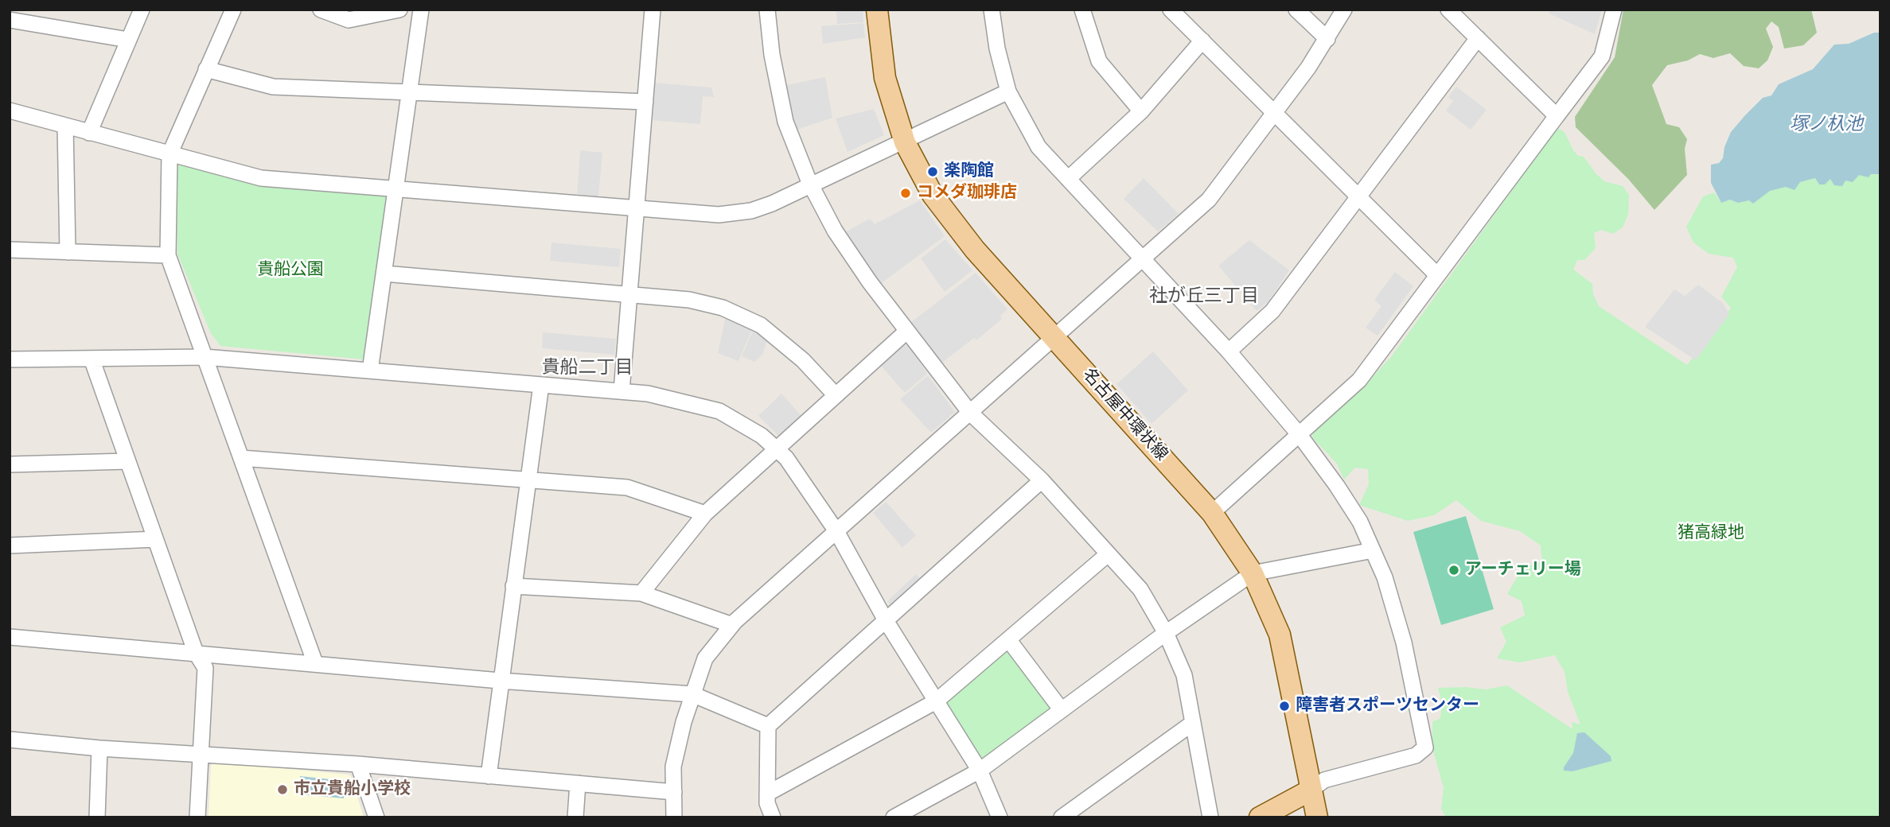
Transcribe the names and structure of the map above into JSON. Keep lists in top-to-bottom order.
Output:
{
  "streets": {
    "main road": ["名古屋中環状線"]
  },
  "districts": ["社が丘三丁目", "貴船二丁目"],
  "water": ["塚ノ杁池"],
  "parks": ["貴船公園", "猪高緑地"],
  "places": [
    "楽陶館",
    "コメダ珈琲店",
    "アーチェリー場",
    "障害者スポーツセンター",
    "市立貴船小学校"
  ]
}
